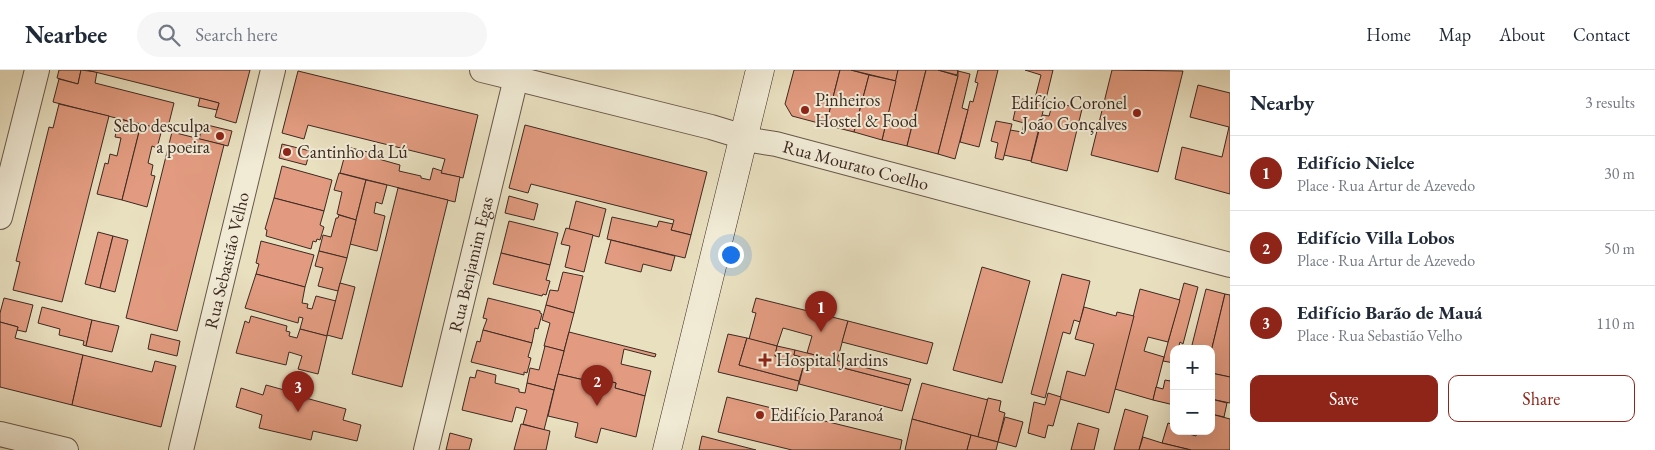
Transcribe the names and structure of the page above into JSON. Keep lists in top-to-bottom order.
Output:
{
  "streets": {
    "street": ["Rua Mourato Coelho", "Rua Sebastião Velho", "Rua Benjamim Egas"]
  },
  "crossings": [
    ["Rua Mourato Coelho", "Rua Benjamim Egas"]
  ],
  "places": {
    "other": [
      "Pinheiros Hostel & Food",
      "Edifício Coronel João Gonçalves",
      "Sebo desculpa a poeira",
      "Cantinho da Lú",
      "Edifício Paranoá"
    ],
    "health": ["Hospital Jardins"]
  },
  "page": {
    "header": "Nearbee",
    "search": "Search here",
    "nav": [
      "Home",
      "Map",
      "About",
      "Contact"
    ],
    "heading": ["Nearby", "3 results"],
    "list": [
      {
        "mark": "1",
        "name": "Edifício Nielce",
        "note": "Place · Rua Artur de Azevedo",
        "value": "30 m"
      },
      {
        "mark": "2",
        "name": "Edifício Villa Lobos",
        "note": "Place · Rua Artur de Azevedo",
        "value": "50 m"
      },
      {
        "mark": "3",
        "name": "Edifício Barão de Mauá",
        "note": "Place · Rua Sebastião Velho",
        "value": "110 m"
      }
    ],
    "pins": ["1", "2", "3"],
    "map_buttons": ["+", "−"],
    "buttons": ["Save", "Share"]
  }
}
